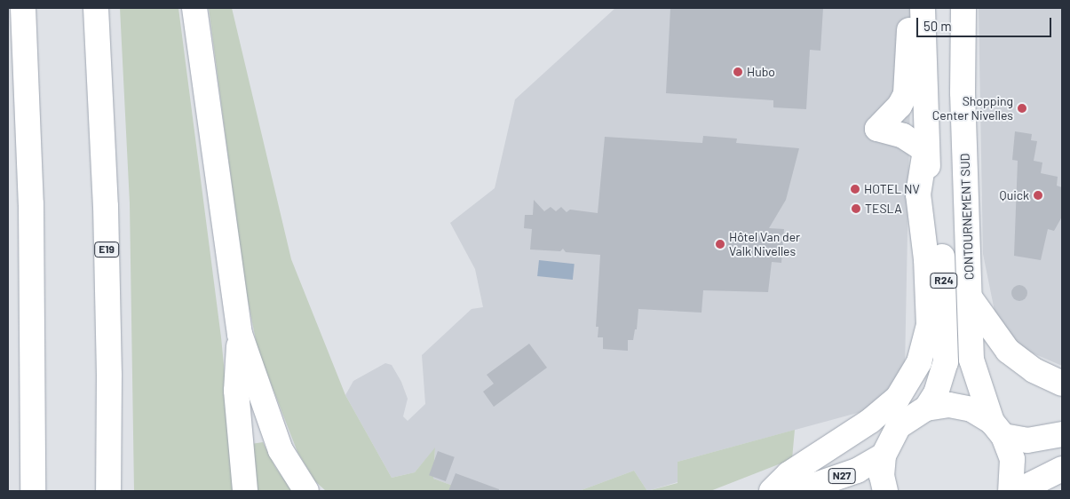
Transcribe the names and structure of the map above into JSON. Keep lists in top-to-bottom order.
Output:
{
  "streets": {
    "main road": [
      "CONTOURNEMENT SUD",
      "E19",
      "R24",
      "N27"
    ]
  },
  "crossings": [
    ["CONTOURNEMENT SUD", "R24"],
    ["R24", "N27"]
  ],
  "places": [
    "Hubo",
    "Shopping Center Nivelles",
    "HOTEL NV",
    "Quick",
    "TESLA",
    "Hôtel Van der Valk Nivelles"
  ],
  "scale_bar": "50 m"
}
